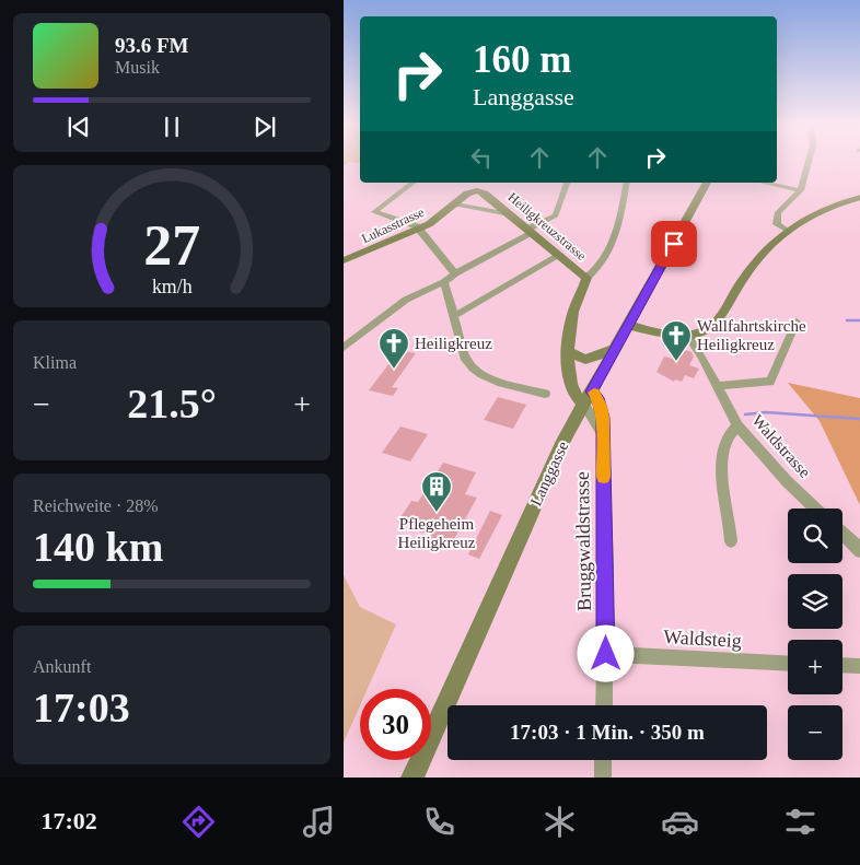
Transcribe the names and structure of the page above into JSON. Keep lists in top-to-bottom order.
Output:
{
  "streets": {
    "main road": ["Lukasstrasse", "Heiligkreuzstrasse", "Langgasse"],
    "street": ["Waldstrasse", "Bruggwaldstrasse", "Waldsteig"]
  },
  "crossings": [
    ["Lukasstrasse", "Heiligkreuzstrasse"],
    ["Langgasse", "Bruggwaldstrasse"],
    ["Bruggwaldstrasse", "Waldsteig"]
  ],
  "places": {
    "church": ["Wallfahrtskirche Heiligkreuz", "Heiligkreuz"],
    "building": ["Pflegeheim Heiligkreuz"]
  },
  "page": {
    "turn": ["160 m", "Langgasse"],
    "song": ["93.6 FM", "Musik"],
    "tile": [
      "Klima",
      ["Reichweite · 28%", "140 km"],
      ["Ankunft", "17:03"]
    ],
    "heat": ["−", "21.5°", "+"],
    "map_buttons": ["+", "−"],
    "limit": "30",
    "trip": "17:03 · 1 Min. · 350 m",
    "tabs": "17:02",
    "gauge": ["27", "km/h"]
  }
}
